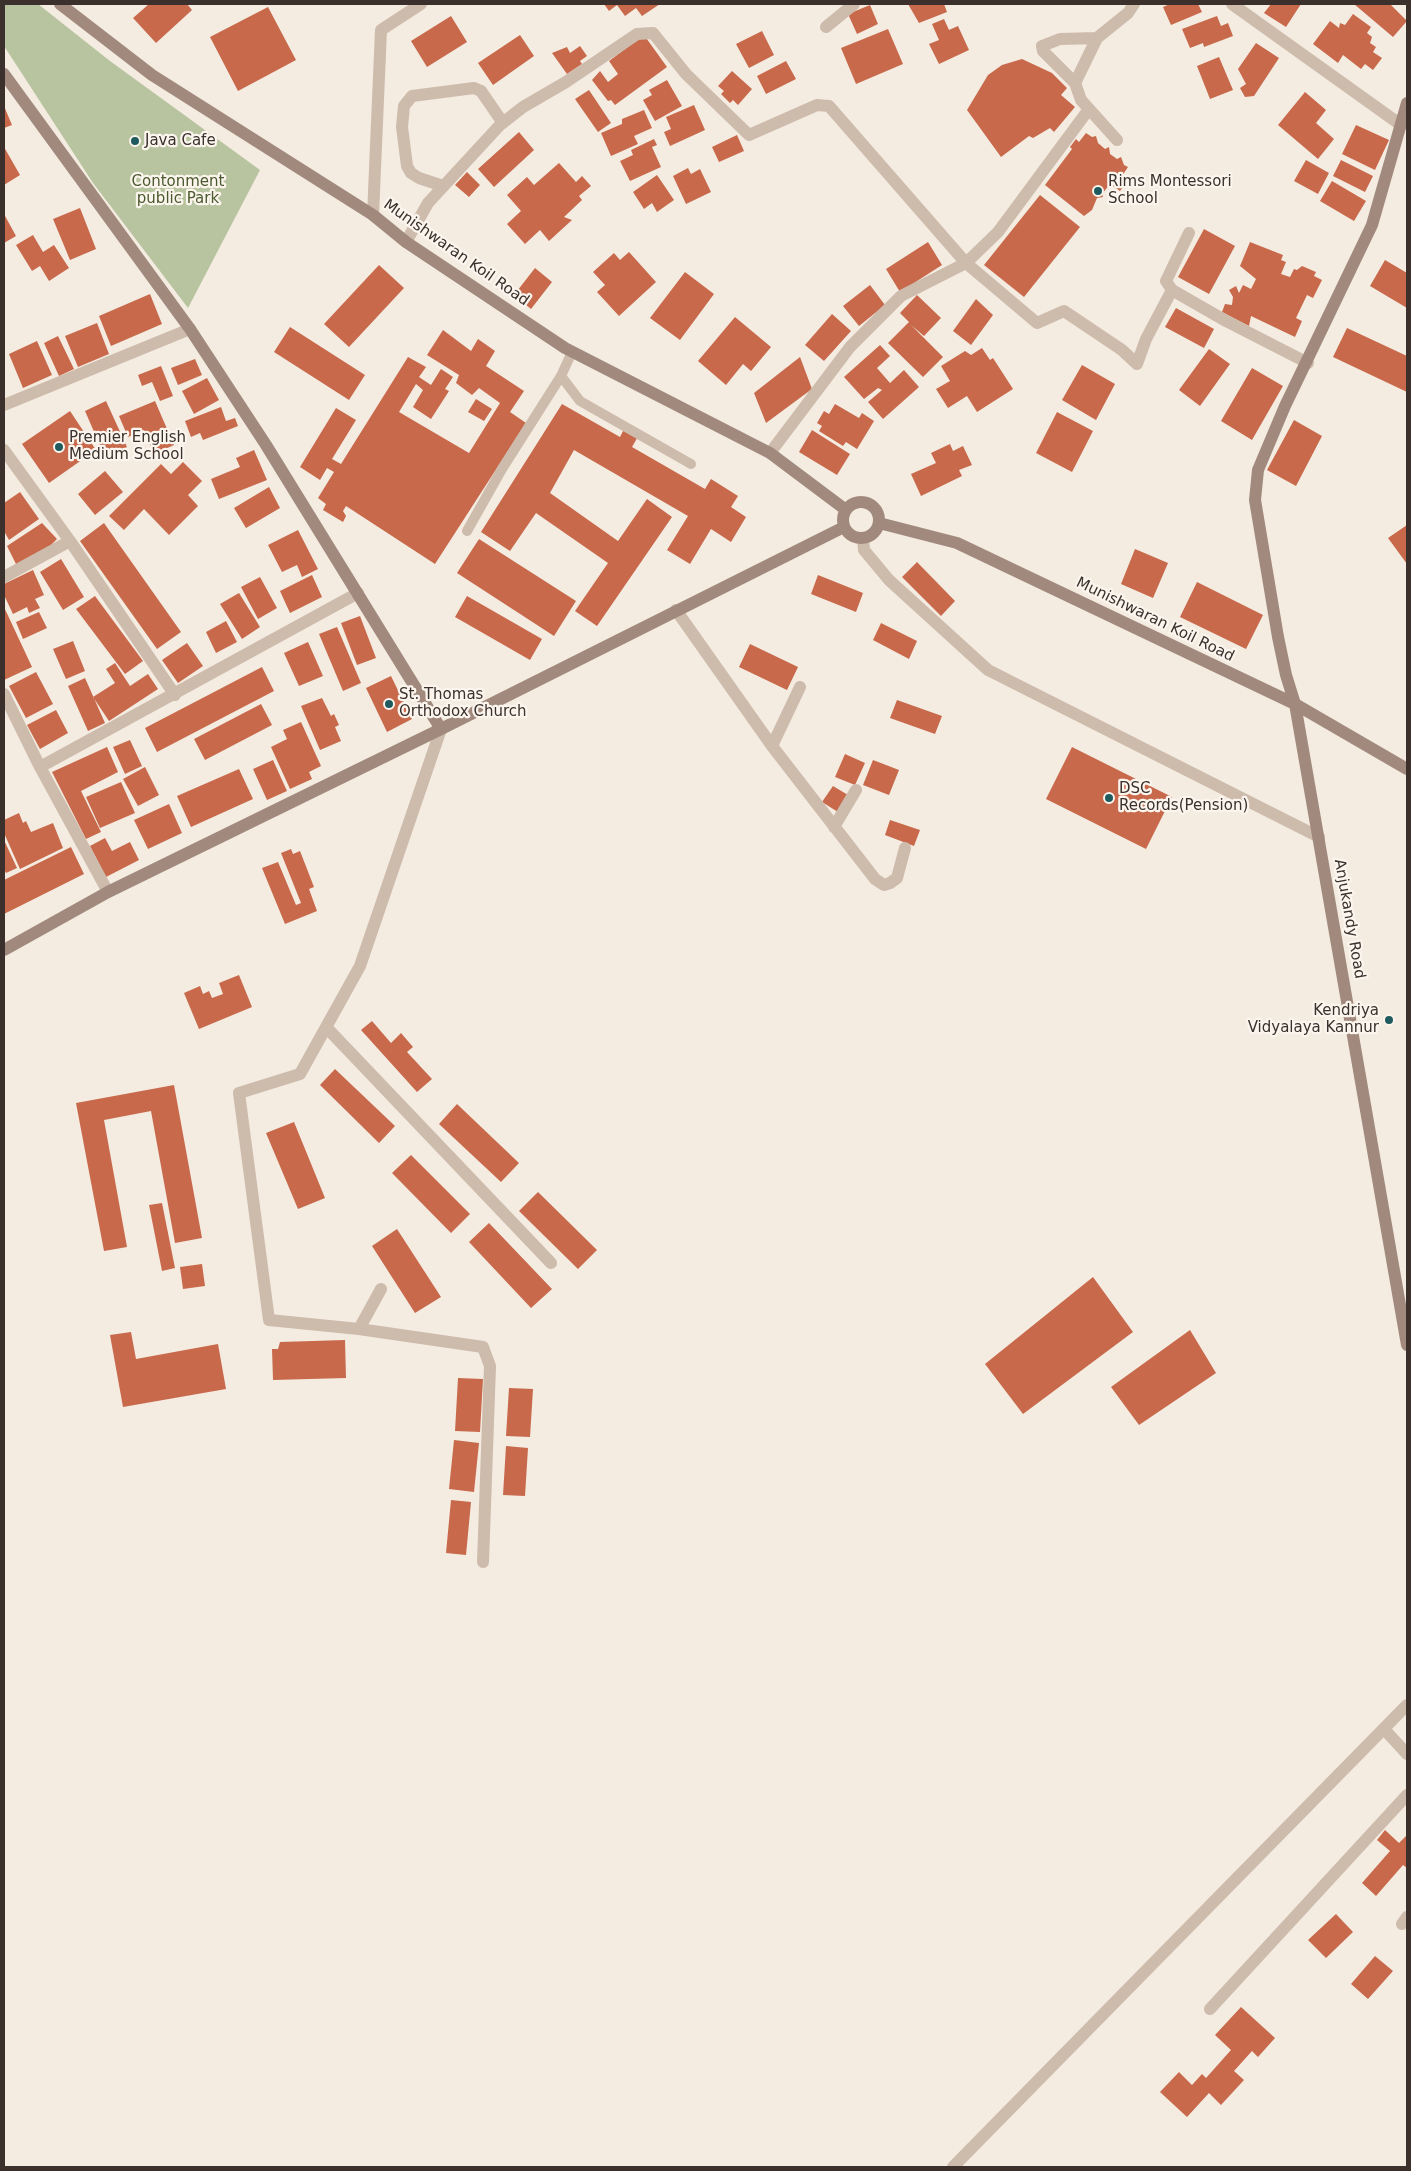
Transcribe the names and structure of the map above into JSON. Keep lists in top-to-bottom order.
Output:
{
  "streets": {
    "street": ["Munishwaran Koil Road", "Anjukandy Road"]
  },
  "crossings": [
    ["Munishwaran Koil Road", "Anjukandy Road"]
  ],
  "parks": ["Contonment public Park"],
  "places": [
    "Java Cafe",
    "Rims Montessori School",
    "Premier English Medium School",
    "St. Thomas Orthodox Church",
    "DSC Records(Pension)",
    "Kendriya Vidyalaya Kannur"
  ]
}
